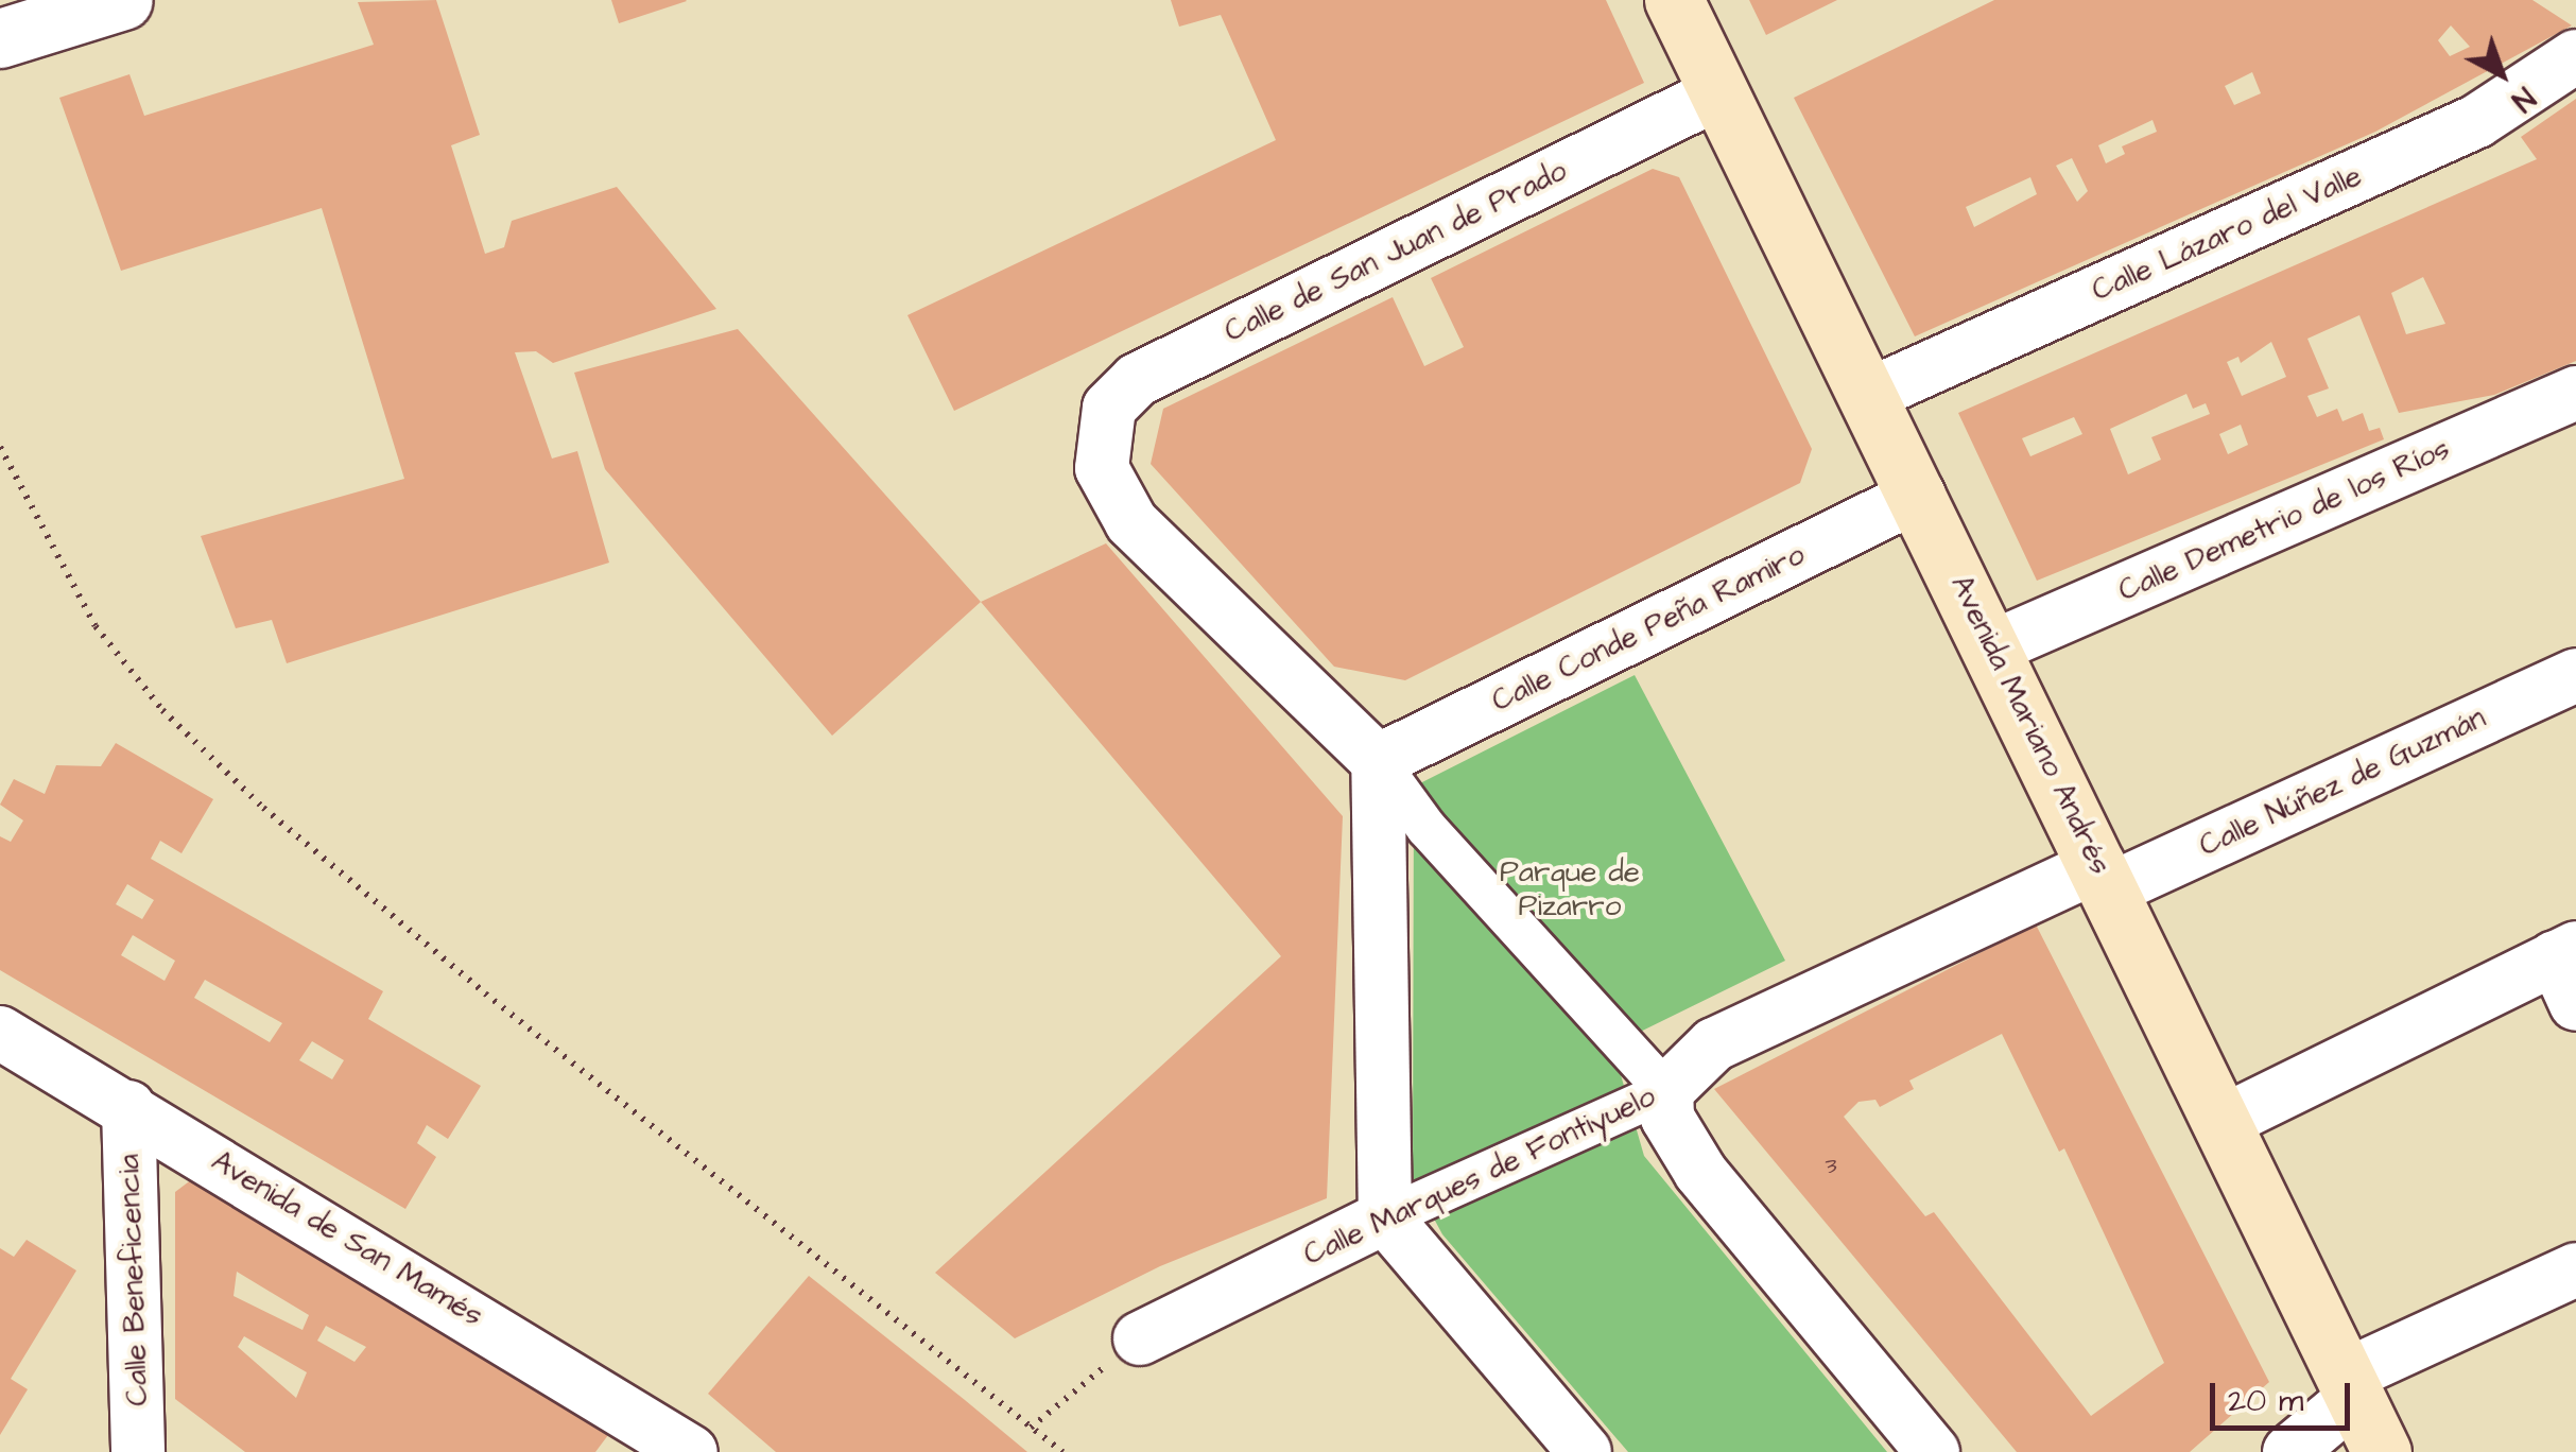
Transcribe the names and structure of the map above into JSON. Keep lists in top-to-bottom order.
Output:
{
  "streets": {
    "main road": ["Avenida Mariano Andrés"],
    "street": [
      "Calle Lázaro del Valle",
      "Calle de San Juan de Prado",
      "Calle Demetrio de los Ríos",
      "Calle Conde Peña Ramiro",
      "Calle Núñez de Guzmán",
      "Calle Marques de Fontiyuelo",
      "Avenida de San Mamés",
      "Calle Beneficencia"
    ]
  },
  "crossings": [
    ["Calle Lázaro del Valle", "Avenida Mariano Andrés"],
    ["Calle de San Juan de Prado", "Calle Conde Peña Ramiro"],
    ["Calle de San Juan de Prado", "Avenida Mariano Andrés"],
    ["Calle Demetrio de los Ríos", "Avenida Mariano Andrés"],
    ["Calle Conde Peña Ramiro", "Avenida Mariano Andrés"],
    ["Avenida Mariano Andrés", "Calle Núñez de Guzmán"],
    ["Avenida Mariano Andrés", "Calle Marques de Fontiyuelo"],
    ["Calle Núñez de Guzmán", "Calle Marques de Fontiyuelo"],
    ["Avenida de San Mamés", "Calle Beneficencia"]
  ],
  "parks": ["Parque de Pizarro"],
  "house_numbers": ["3"],
  "scale_bar": "20 m",
  "north": "bottom right"
}
